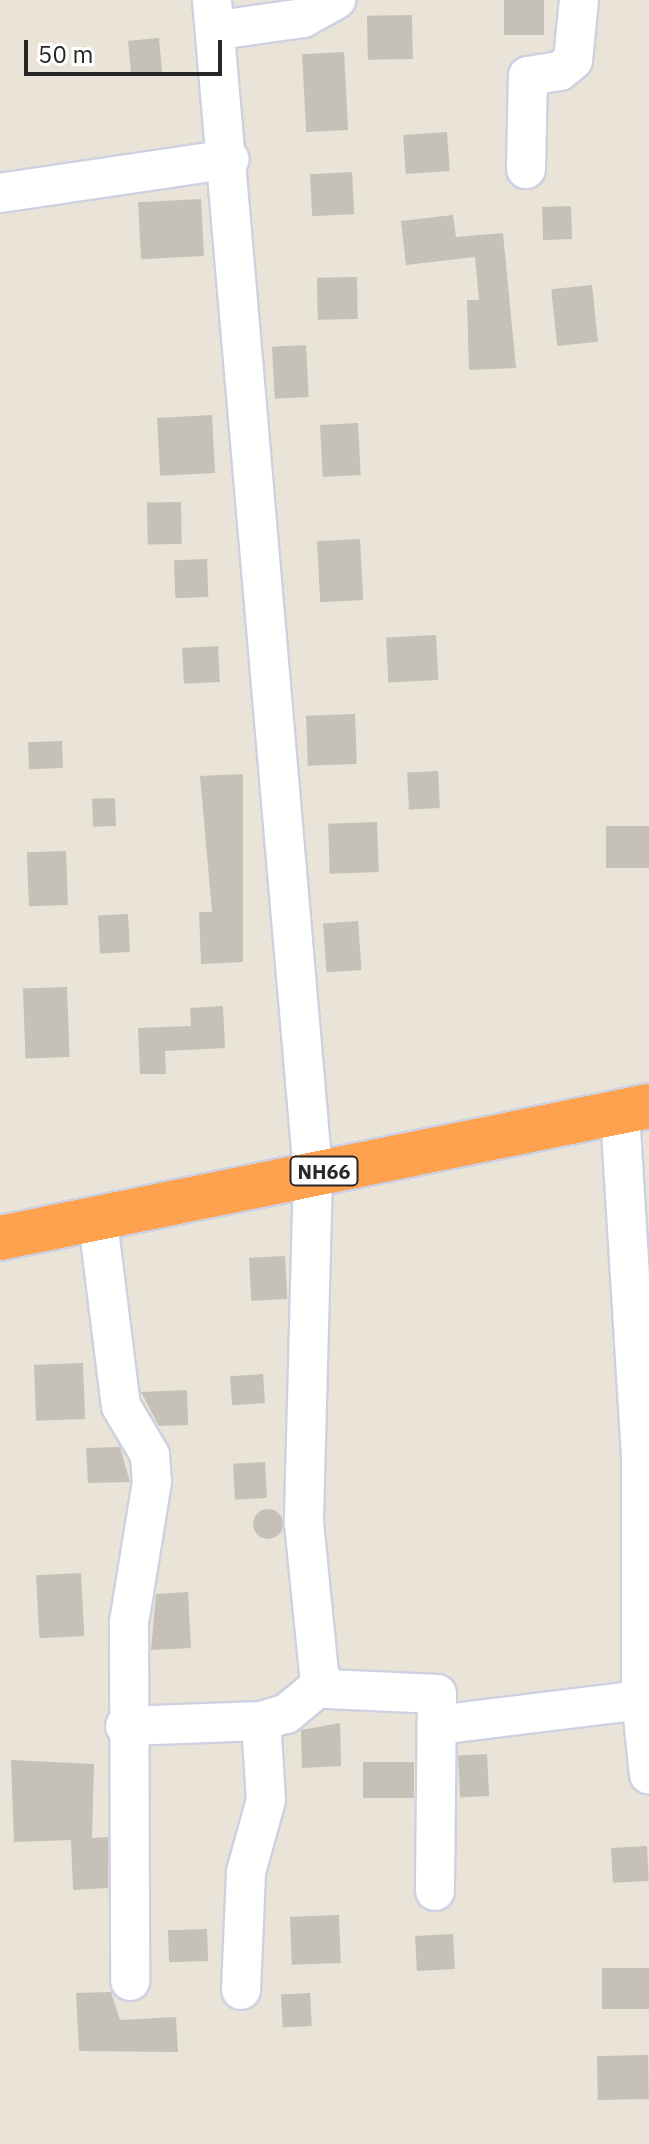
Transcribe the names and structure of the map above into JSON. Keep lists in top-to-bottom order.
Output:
{
  "streets": {
    "highway": ["NH66"]
  },
  "scale_bar": "50 m"
}
